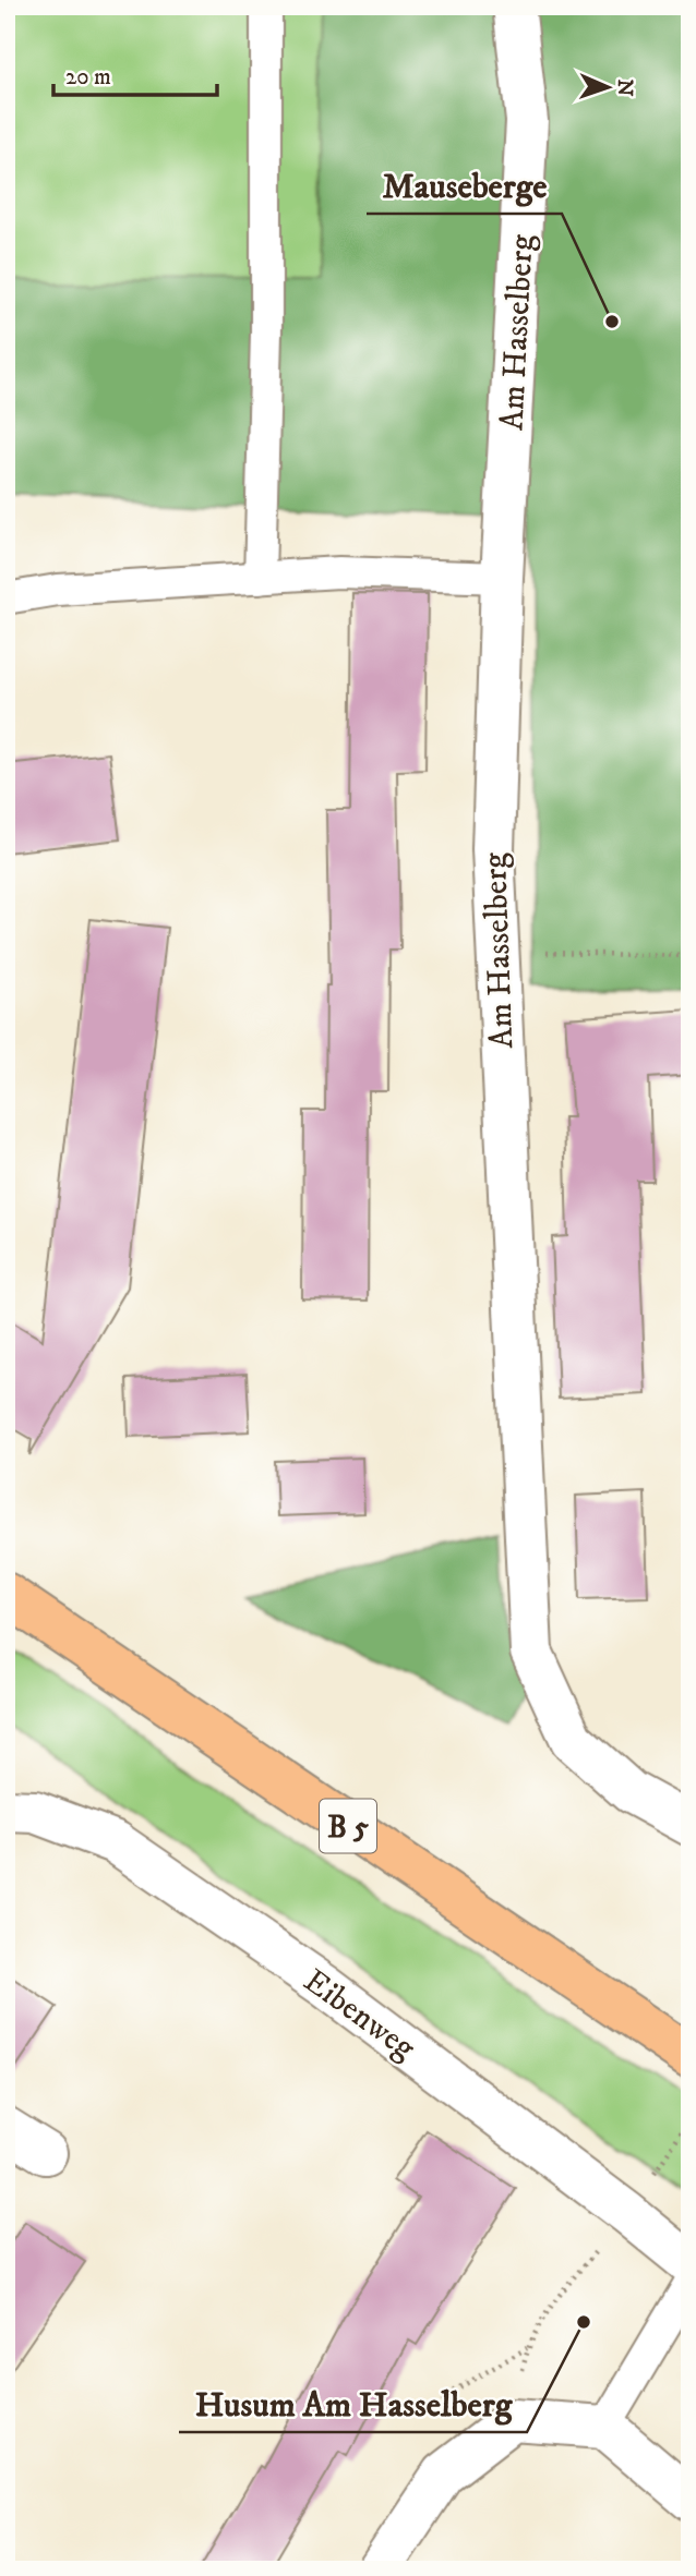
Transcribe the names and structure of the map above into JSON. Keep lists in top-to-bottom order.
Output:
{
  "streets": {
    "highway": ["B 5"],
    "street": ["Am Hasselberg", "Eibenweg"]
  },
  "places": ["Mauseberge", "Husum Am Hasselberg"],
  "scale_bar": "20 m",
  "north": "right"
}
